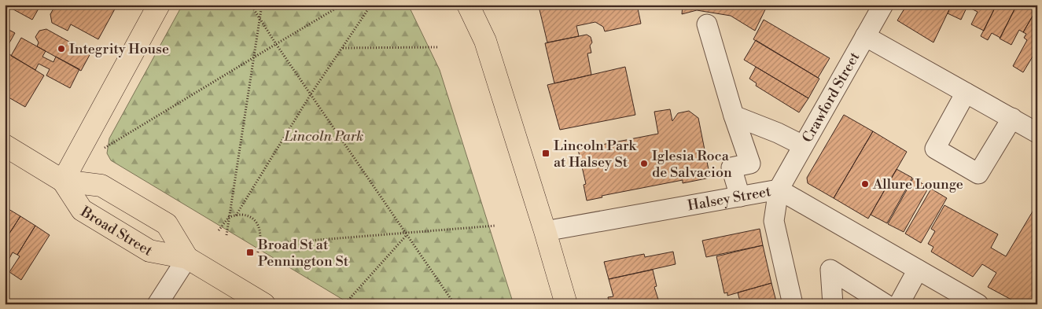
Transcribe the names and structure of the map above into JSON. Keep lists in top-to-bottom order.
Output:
{
  "streets": {
    "main road": ["Broad Street"],
    "street": ["Crawford Street", "Halsey Street"]
  },
  "crossings": [
    ["Crawford Street", "Halsey Street"]
  ],
  "parks": ["Lincoln Park"],
  "places": {
    "other": ["Integrity House", "Iglesia Roca de Salvacion", "Allure Lounge"],
    "transit": ["Lincoln Park at Halsey St", "Broad St at Pennington St"]
  }
}
